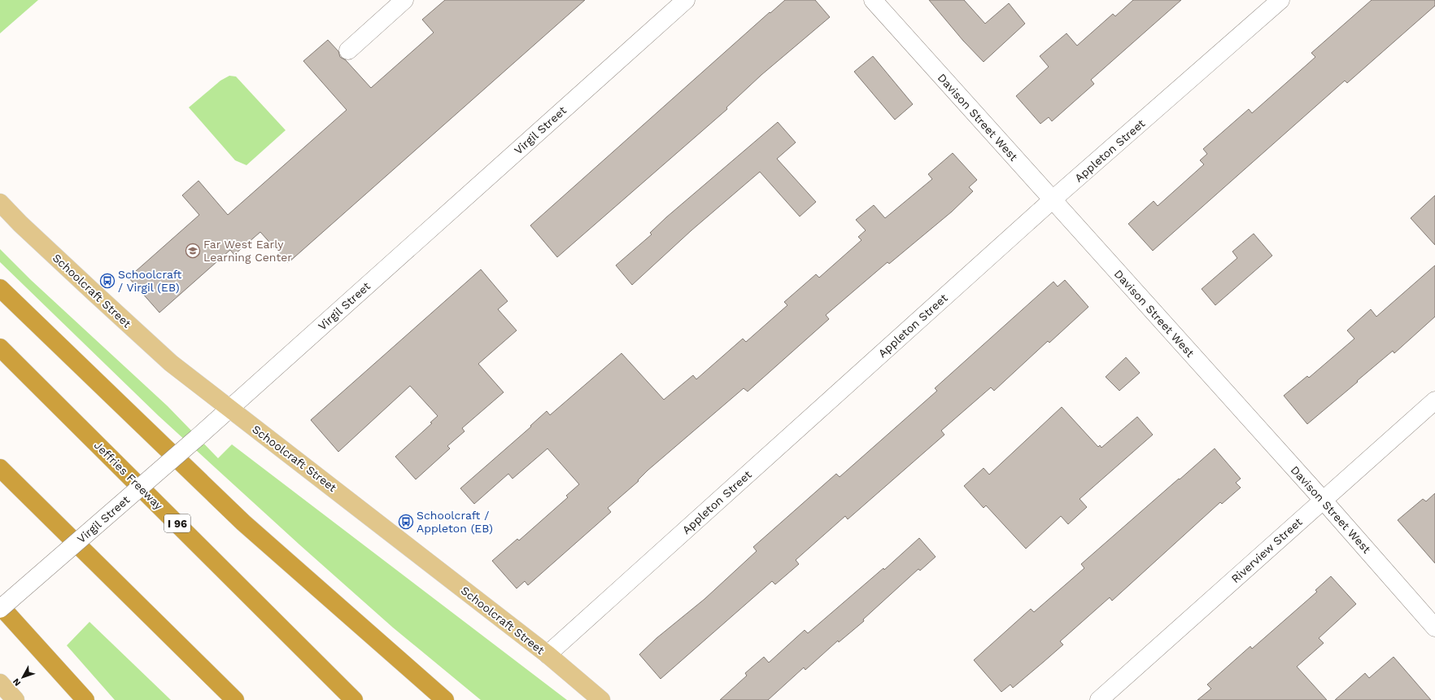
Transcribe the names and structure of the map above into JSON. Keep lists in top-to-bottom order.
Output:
{
  "streets": {
    "highway": ["Jeffries Freeway", "I 96"],
    "main road": ["Schoolcraft Street"],
    "street": [
      "Davison Street West",
      "Virgil Street",
      "Appleton Street",
      "Riverview Street"
    ]
  },
  "crossings": [
    ["Davison Street West", "Appleton Street"],
    ["Davison Street West", "Riverview Street"],
    ["Virgil Street", "Schoolcraft Street"],
    ["Appleton Street", "Schoolcraft Street"]
  ],
  "places": {
    "school or university": ["Far West Early Learning Center"],
    "bus stop": ["Schoolcraft / Virgil (EB)", "Schoolcraft / Appleton (EB)"]
  },
  "north": "bottom left"
}
